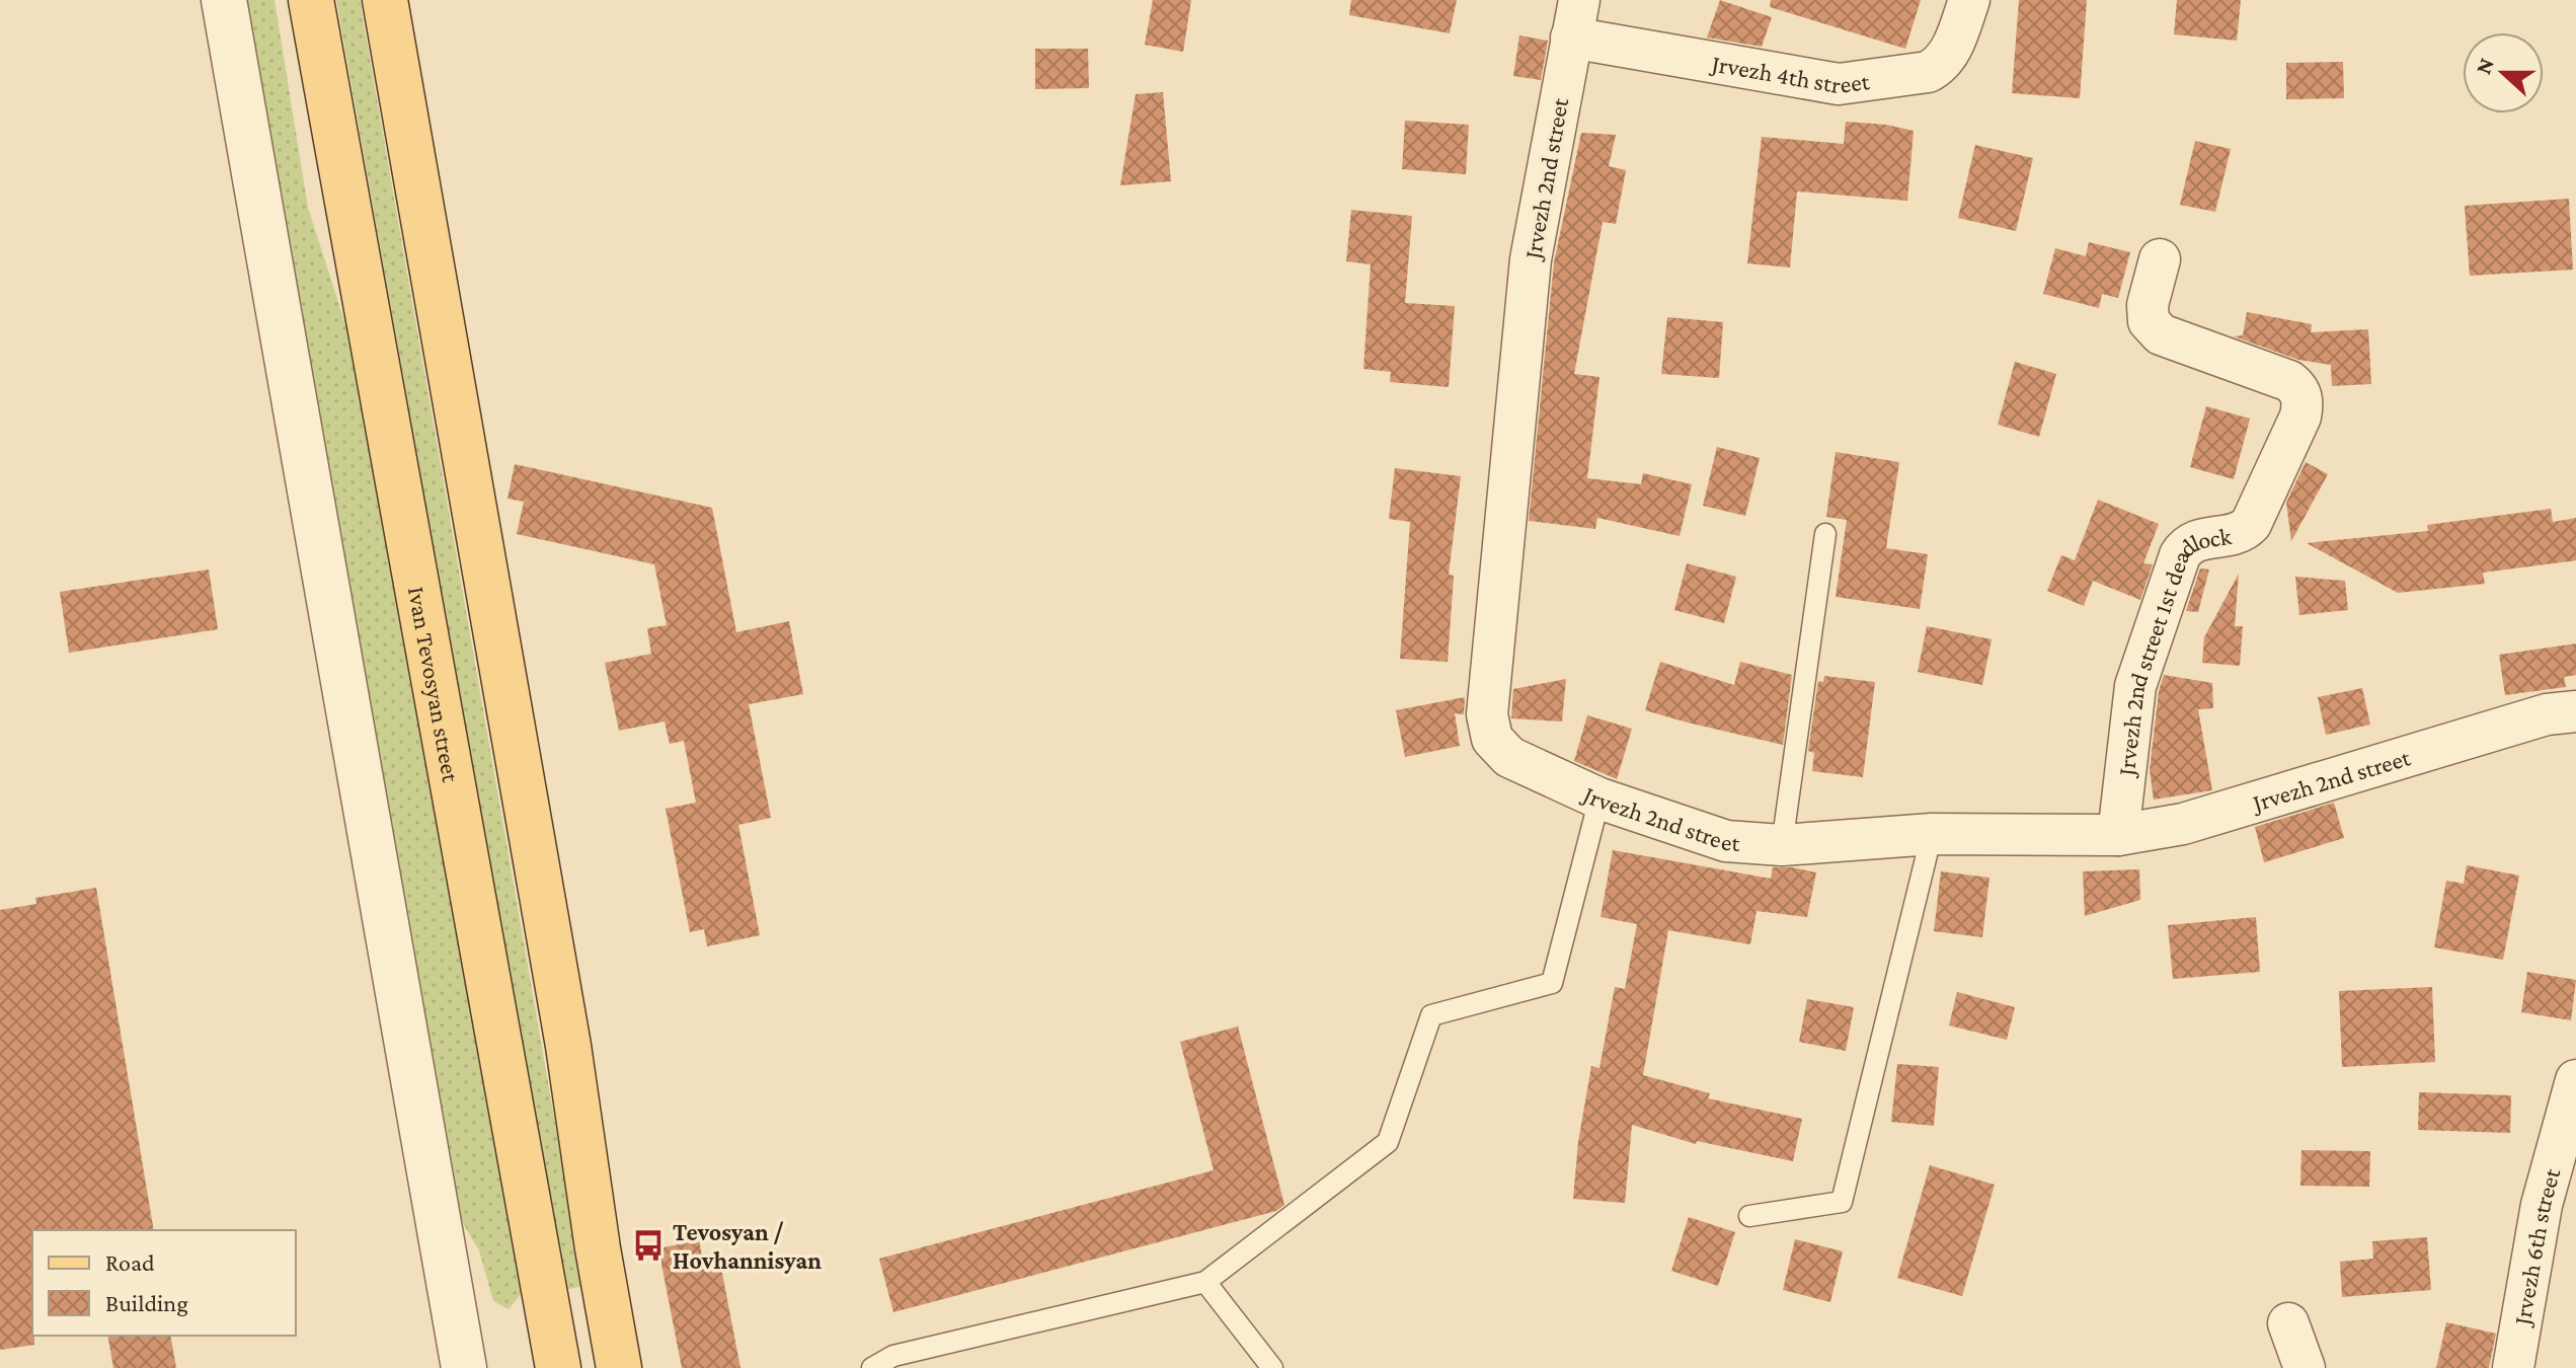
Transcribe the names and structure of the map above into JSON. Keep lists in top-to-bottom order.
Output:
{
  "streets": {
    "main road": ["Ivan Tevosyan street"],
    "street": [
      "Jrvezh 4th street",
      "Jrvezh 2nd street",
      "Jrvezh 2nd street 1st deadlock",
      "Jrvezh 6th street"
    ]
  },
  "crossings": [
    ["Jrvezh 4th street", "Jrvezh 2nd street"],
    ["Jrvezh 2nd street", "Jrvezh 2nd street 1st deadlock"]
  ],
  "places": {
    "bus stop": ["Tevosyan / Hovhannisyan"]
  },
  "legend": ["Road", "Building"],
  "north": "left"
}
